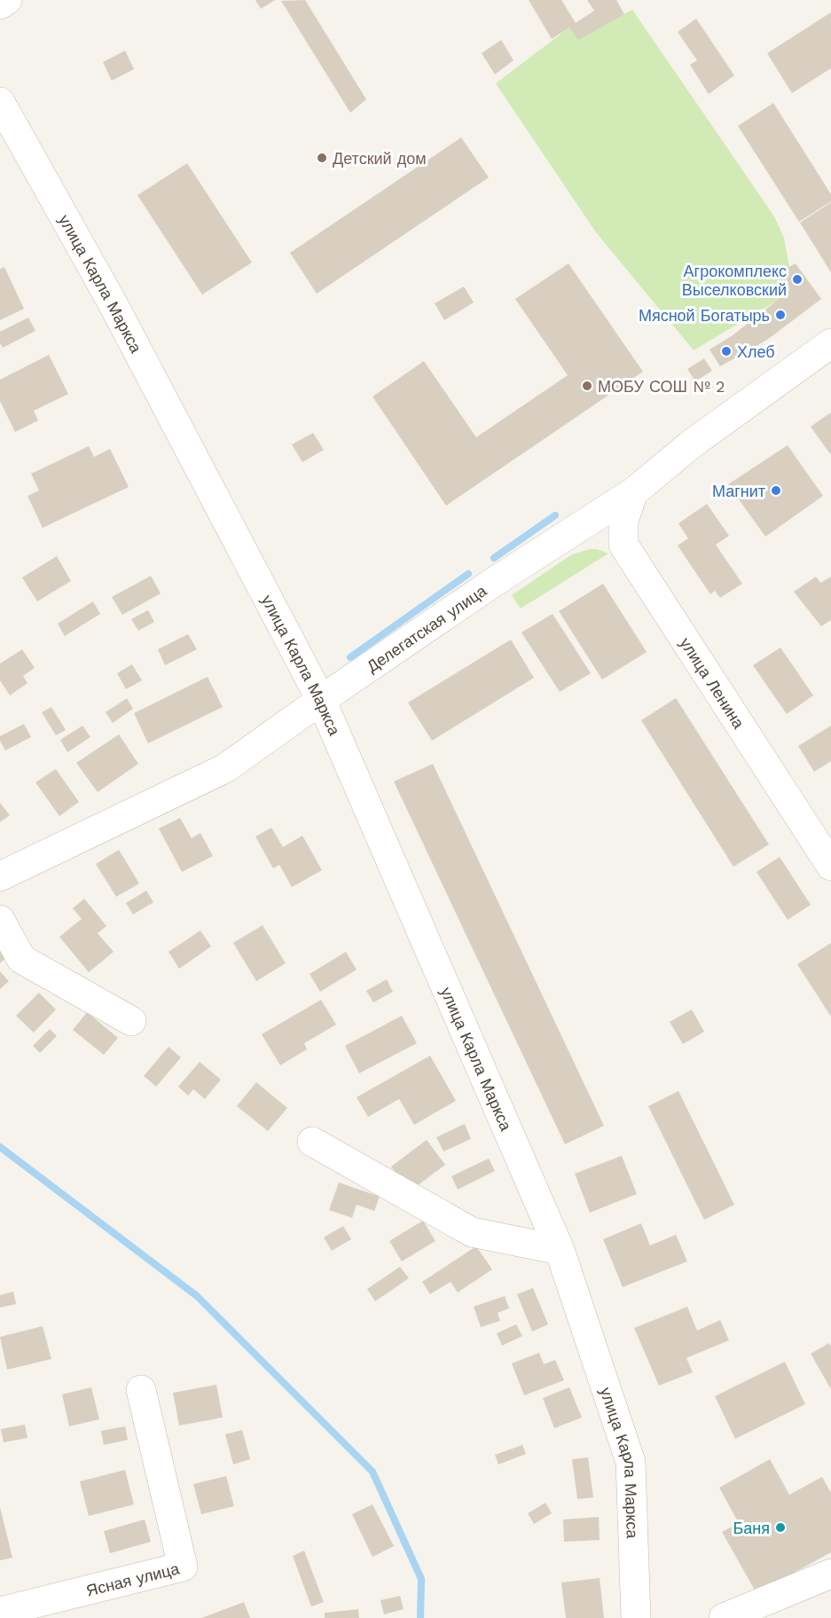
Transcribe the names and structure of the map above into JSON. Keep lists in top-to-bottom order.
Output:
{
  "streets": {
    "street": [
      "улица Карла Маркса",
      "Делегатская улица",
      "улица Ленина",
      "Ясная улица"
    ]
  },
  "crossings": [
    ["улица Карла Маркса", "Делегатская улица"],
    ["Делегатская улица", "улица Ленина"]
  ],
  "places": [
    "Детский дом",
    "Агрокомплекс Выселковский",
    "Мясной Богатырь",
    "Хлеб",
    "МОБУ СОШ № 2",
    "Магнит",
    "Баня"
  ]
}
